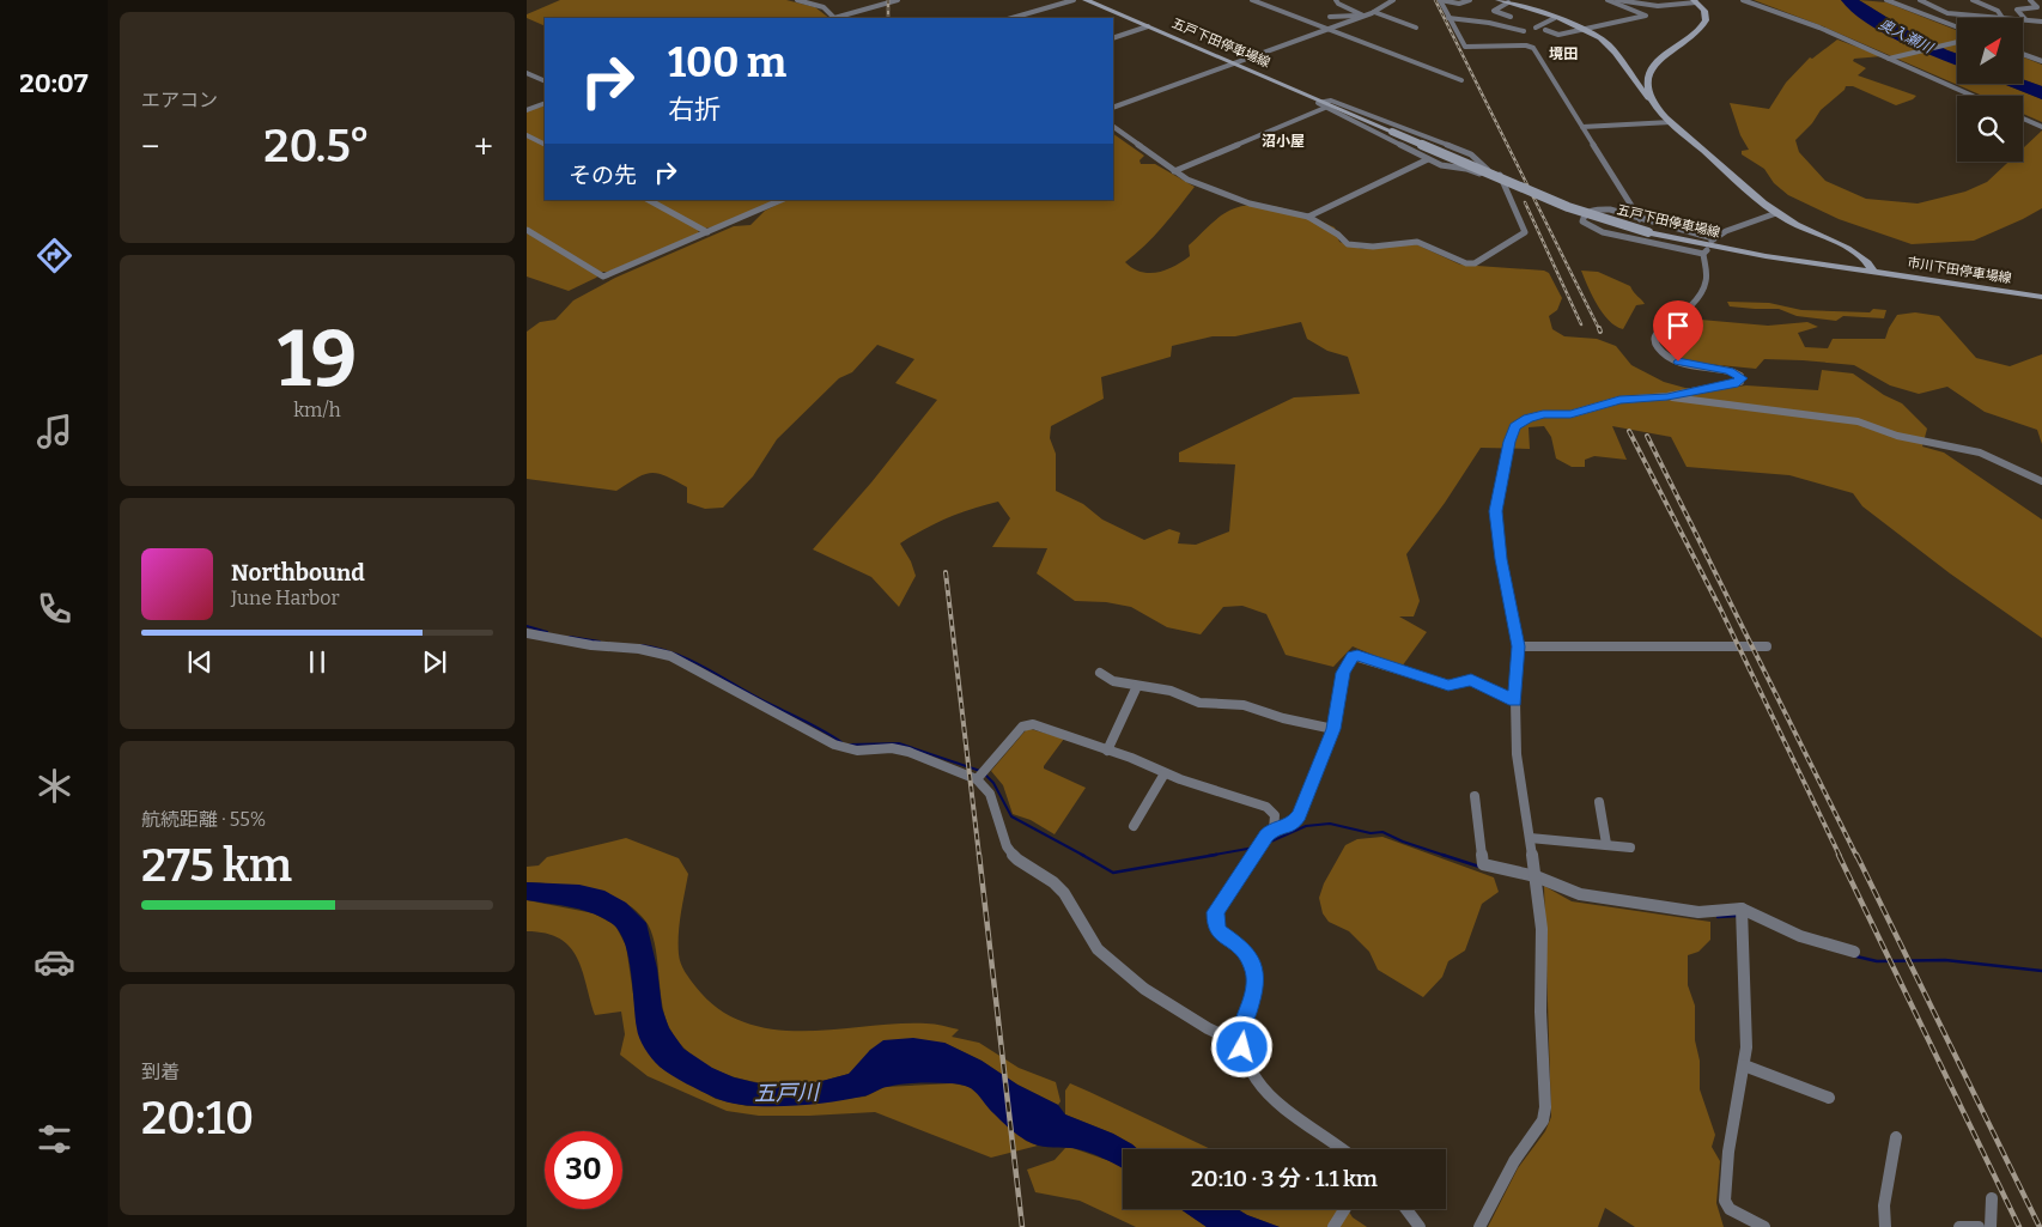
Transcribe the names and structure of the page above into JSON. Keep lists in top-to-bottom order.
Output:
{
  "streets": {
    "main road": ["五戸下田停車場線", "市川下田停車場線"]
  },
  "crossings": [
    ["五戸下田停車場線", "市川下田停車場線"]
  ],
  "districts": ["境田", "沼小屋"],
  "water": ["奥入瀬川", "五戸川"],
  "north": "top right",
  "page": {
    "tabs": "20:07",
    "tile": [
      "エアコン",
      ["19", "km/h"],
      ["航続距離 · 55%", "275 km"],
      ["到着", "20:10"]
    ],
    "turn": ["100 m", "右折"],
    "heat": ["−", "20.5°", "+"],
    "then": "その先",
    "song": ["Northbound", "June Harbor"],
    "limit": "30",
    "trip": "20:10 · 3 分 · 1.1 km"
  }
}
